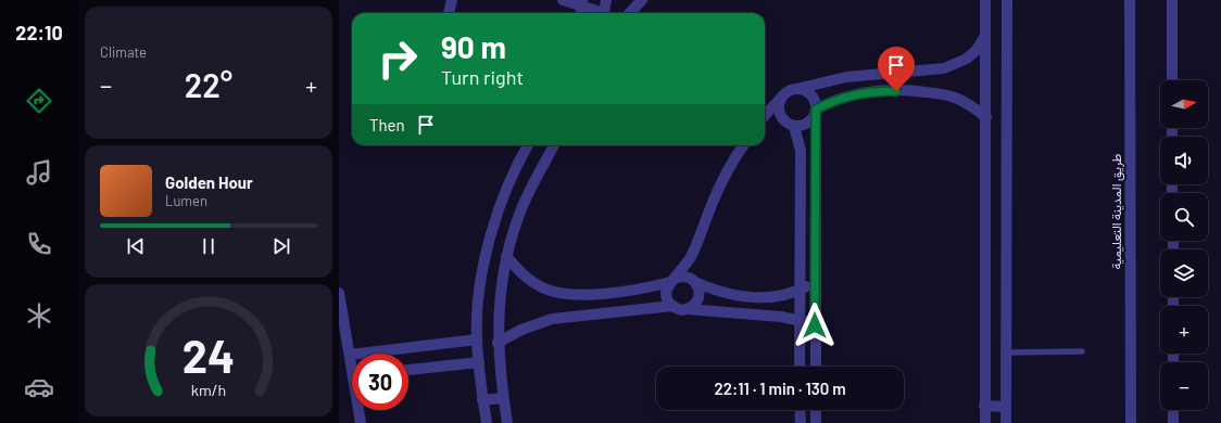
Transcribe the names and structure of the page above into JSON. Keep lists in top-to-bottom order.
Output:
{
  "streets": {
    "street": ["طريق المدينة التعليمية"]
  },
  "north": "right",
  "page": {
    "tabs": "22:10",
    "tile": "Climate",
    "turn": ["90 m", "Turn right"],
    "heat": ["−", "22°", "+"],
    "map_buttons": ["+", "−"],
    "then": "Then",
    "song": ["Golden Hour", "Lumen"],
    "limit": "30",
    "trip": "22:11 · 1 min · 130 m",
    "gauge": ["24", "km/h"]
  }
}
